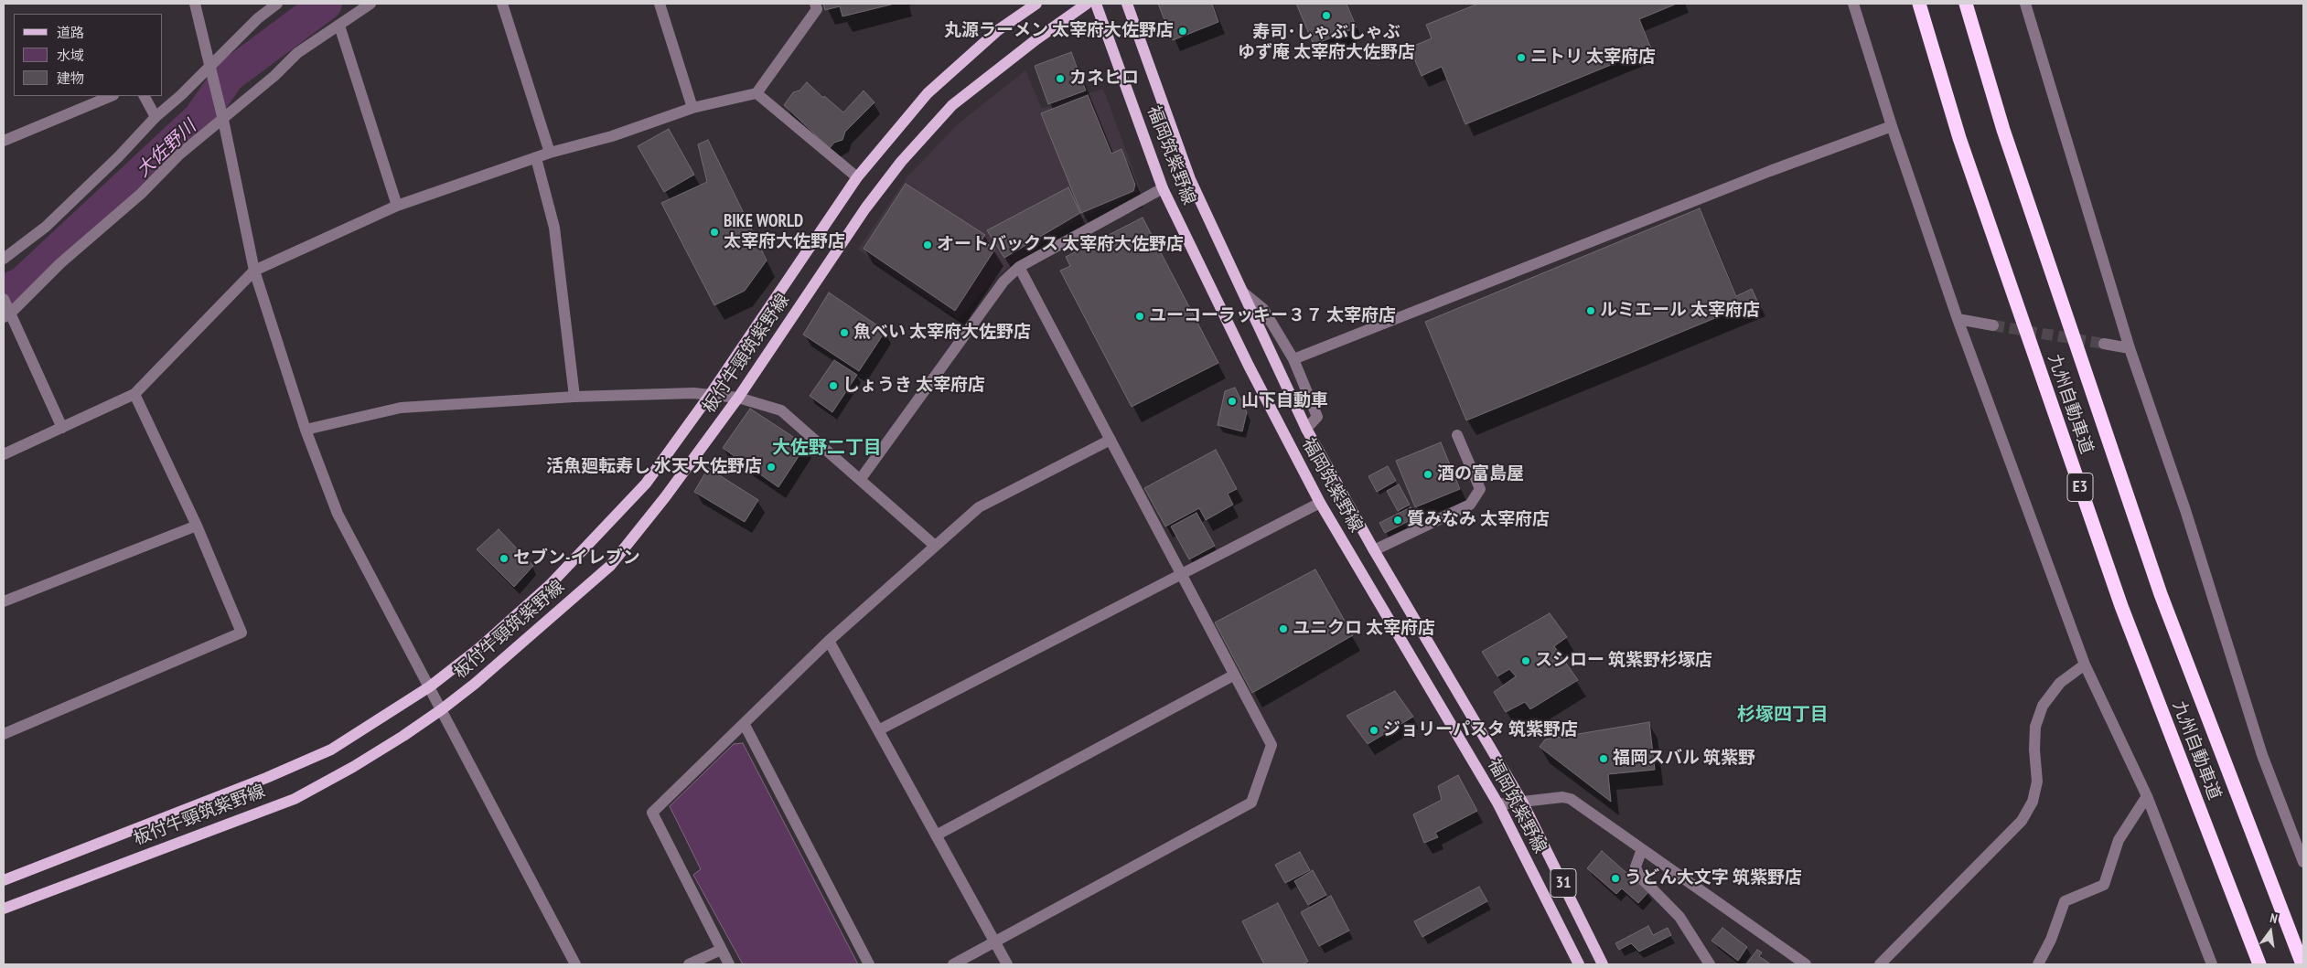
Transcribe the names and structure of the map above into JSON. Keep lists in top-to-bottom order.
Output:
{
  "streets": {
    "highway": ["九州自動車道", "E3"],
    "main road": ["福岡筑紫野線", "板付牛頸筑紫野線", "31"]
  },
  "districts": ["大佐野二丁目", "杉塚四丁目"],
  "water": ["大佐野川"],
  "places": [
    "寿司･しゃぶしゃぶ ゆず庵 太宰府大佐野店",
    "丸源ラーメン 太宰府大佐野店",
    "ニトリ 太宰府店",
    "カネヒロ",
    "BIKE WORLD 太宰府大佐野店",
    "オートバックス 太宰府大佐野店",
    "ルミエール 太宰府店",
    "ユーコーラッキー３７ 太宰府店",
    "魚べい 太宰府大佐野店",
    "しょうき 太宰府店",
    "山下自動車",
    "活魚廻転寿し 水天 大佐野店",
    "酒の富島屋",
    "質みなみ 太宰府店",
    "セブン-イレブン",
    "ユニクロ 太宰府店",
    "スシロー 筑紫野杉塚店",
    "ジョリーパスタ 筑紫野店",
    "福岡スバル 筑紫野",
    "うどん大文字 筑紫野店"
  ],
  "legend": ["道路", "水域", "建物"],
  "north": "top"
}
